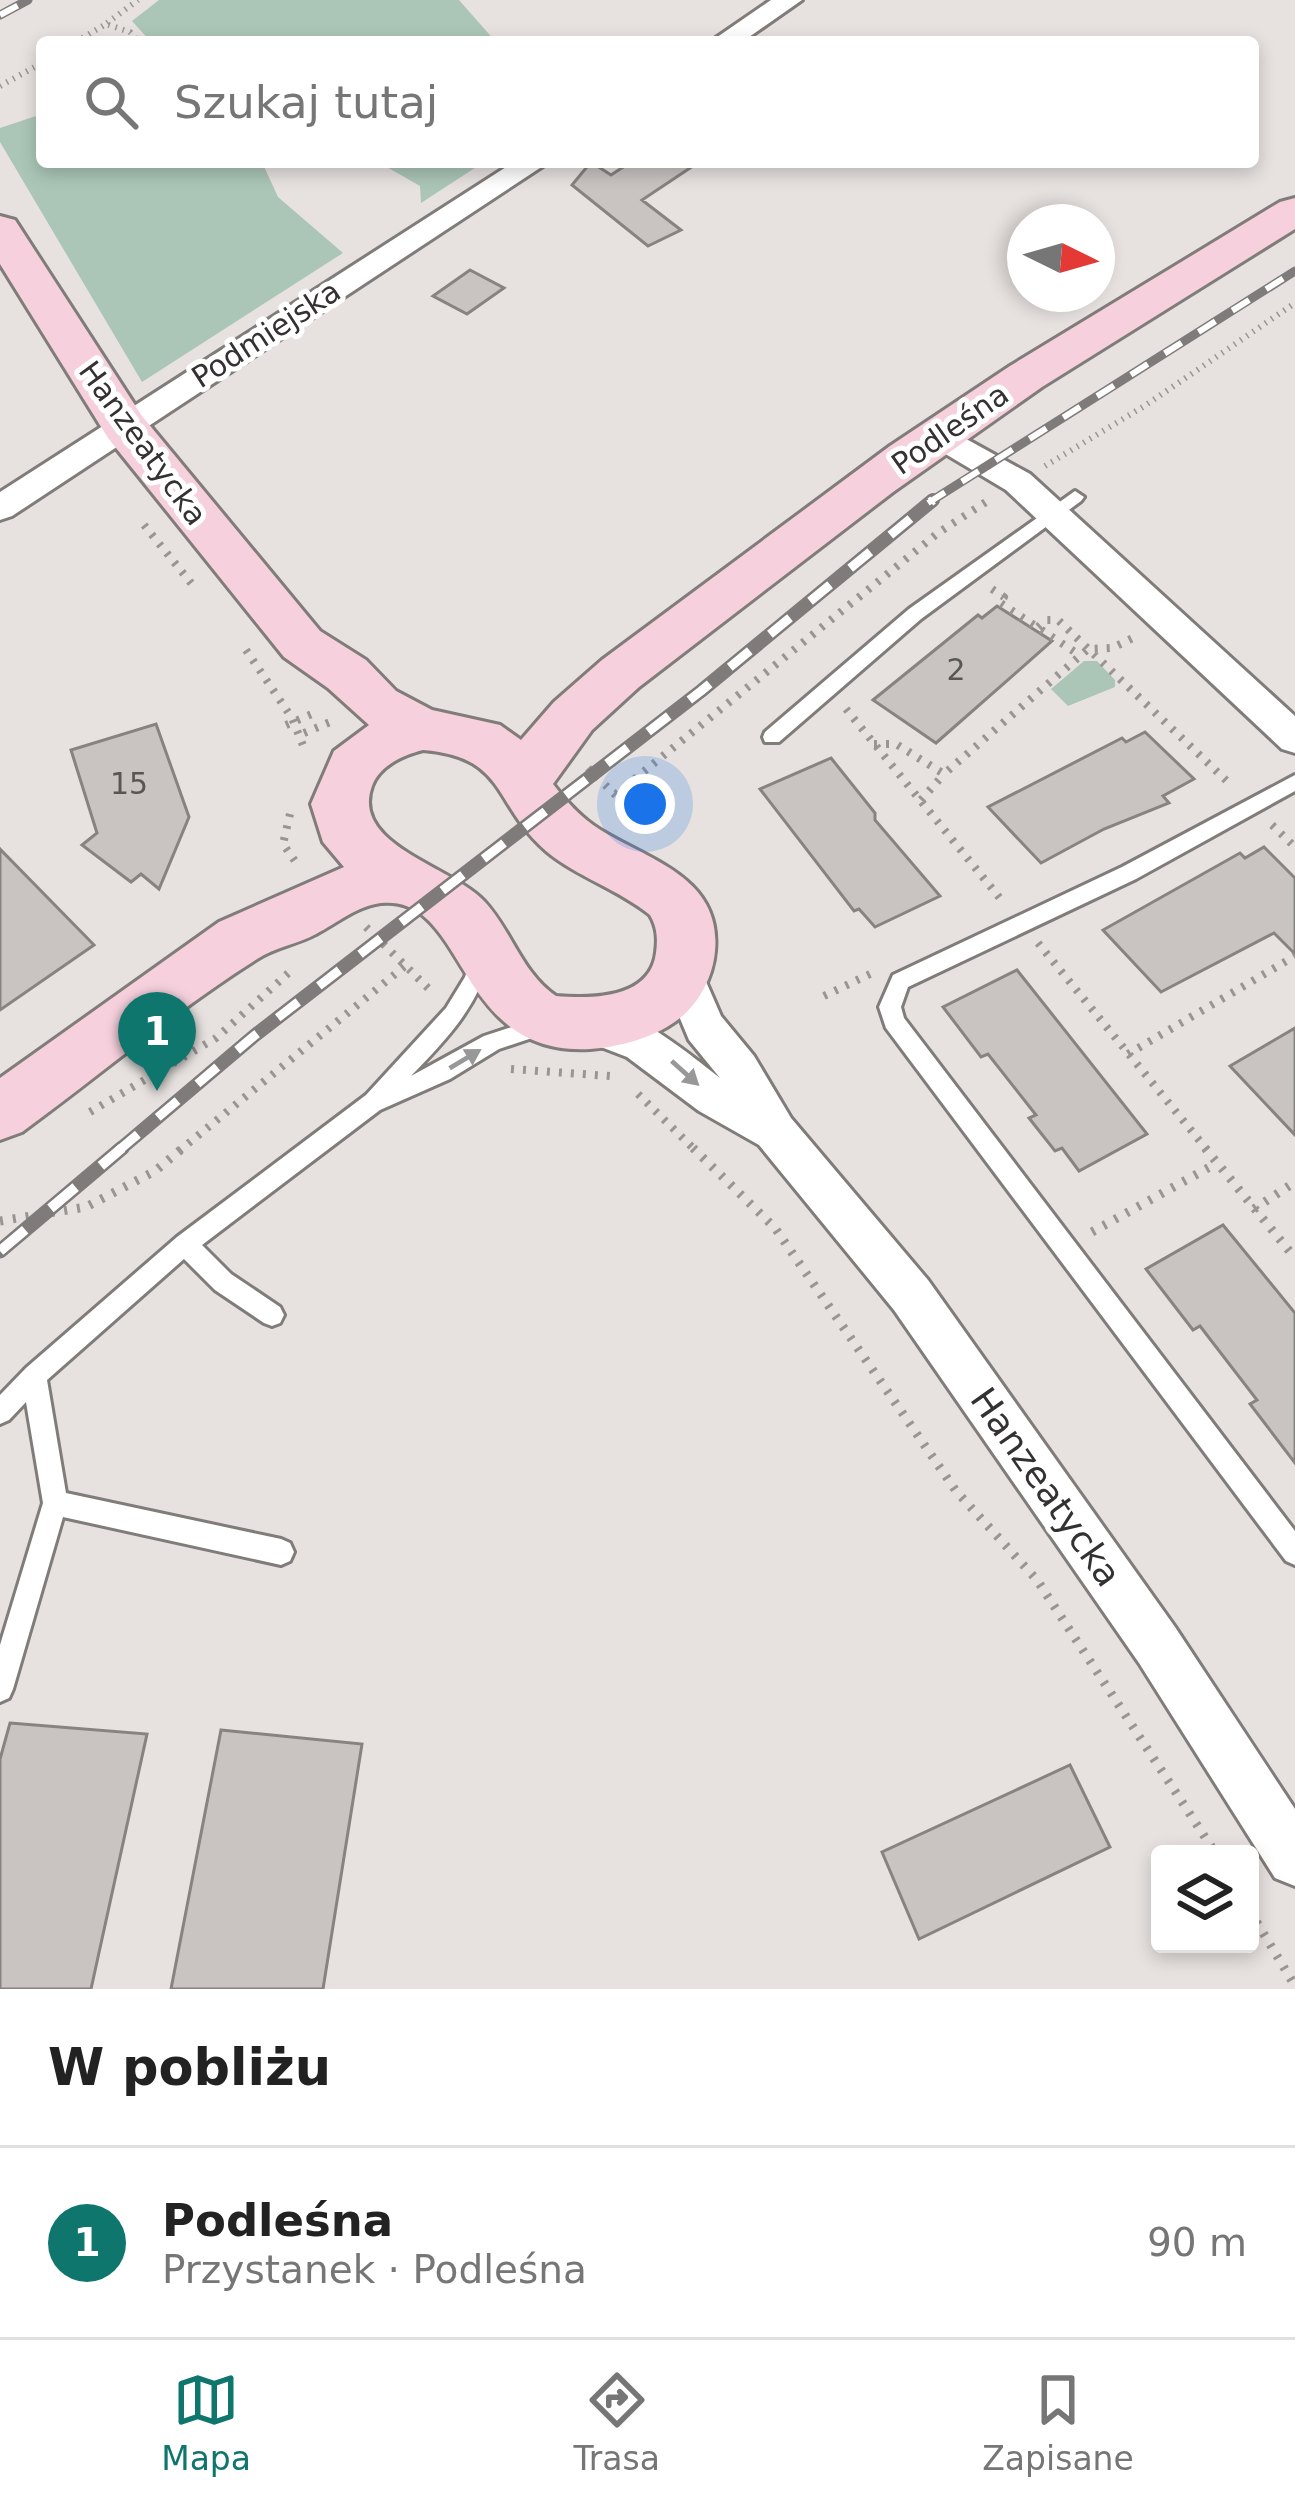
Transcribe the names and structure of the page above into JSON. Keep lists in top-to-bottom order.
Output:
{
  "streets": {
    "street": ["Podmiejska", "Podleśna", "Hanzeatycka"]
  },
  "crossings": [
    ["Podmiejska", "Hanzeatycka"],
    ["Podleśna", "Hanzeatycka"]
  ],
  "house_numbers": ["2", "15"],
  "north": "right",
  "page": {
    "search": "Szukaj tutaj",
    "pins": "1",
    "heading": "W pobliżu",
    "list": [
      {
        "mark": "1",
        "name": "Podleśna",
        "note": "Przystanek · Podleśna",
        "value": "90 m"
      }
    ],
    "nav": ["Mapa", "Trasa", "Zapisane"]
  }
}
